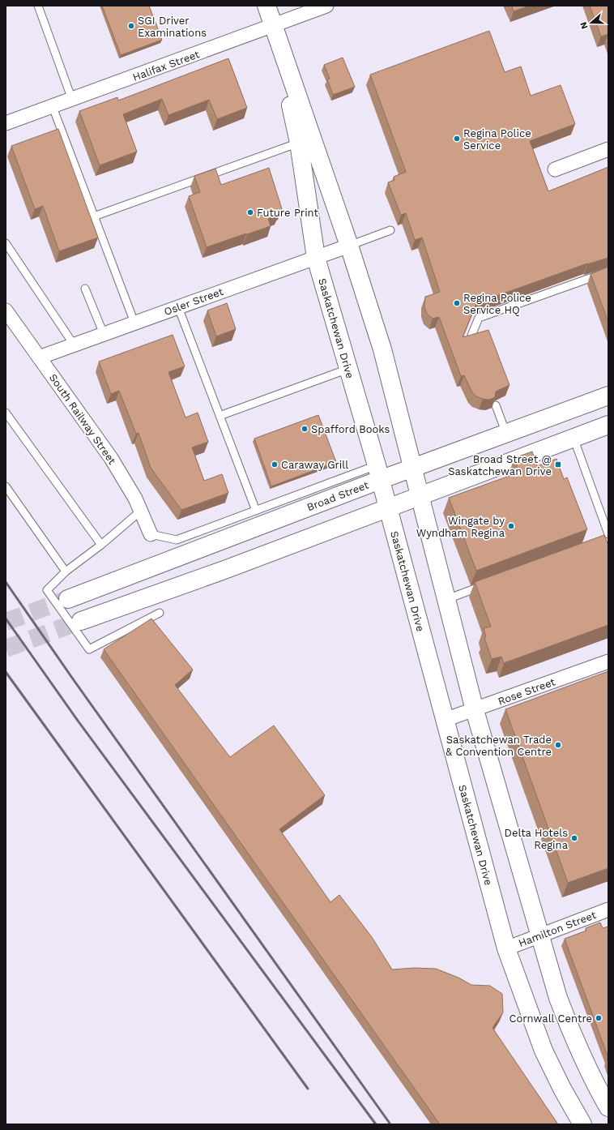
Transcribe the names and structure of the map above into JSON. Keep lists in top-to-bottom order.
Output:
{
  "streets": {
    "main road": ["Saskatchewan Drive", "Broad Street"],
    "street": [
      "Halifax Street",
      "Osler Street",
      "South Railway Street",
      "Rose Street",
      "Hamilton Street"
    ]
  },
  "crossings": [
    ["Halifax Street", "Saskatchewan Drive"],
    ["Osler Street", "Saskatchewan Drive"],
    ["Osler Street", "South Railway Street"],
    ["Saskatchewan Drive", "Broad Street"],
    ["Saskatchewan Drive", "Rose Street"],
    ["Saskatchewan Drive", "Hamilton Street"]
  ],
  "places": {
    "other": [
      "SGI Driver Examinations",
      "Regina Police Service",
      "Future Print",
      "Regina Police Service HQ",
      "Spafford Books",
      "Caraway Grill",
      "Wingate by Wyndham Regina",
      "Saskatchewan Trade & Convention Centre",
      "Delta Hotels Regina",
      "Cornwall Centre"
    ],
    "transit": ["Broad Street @ Saskatchewan Drive"]
  },
  "north": "left"
}
